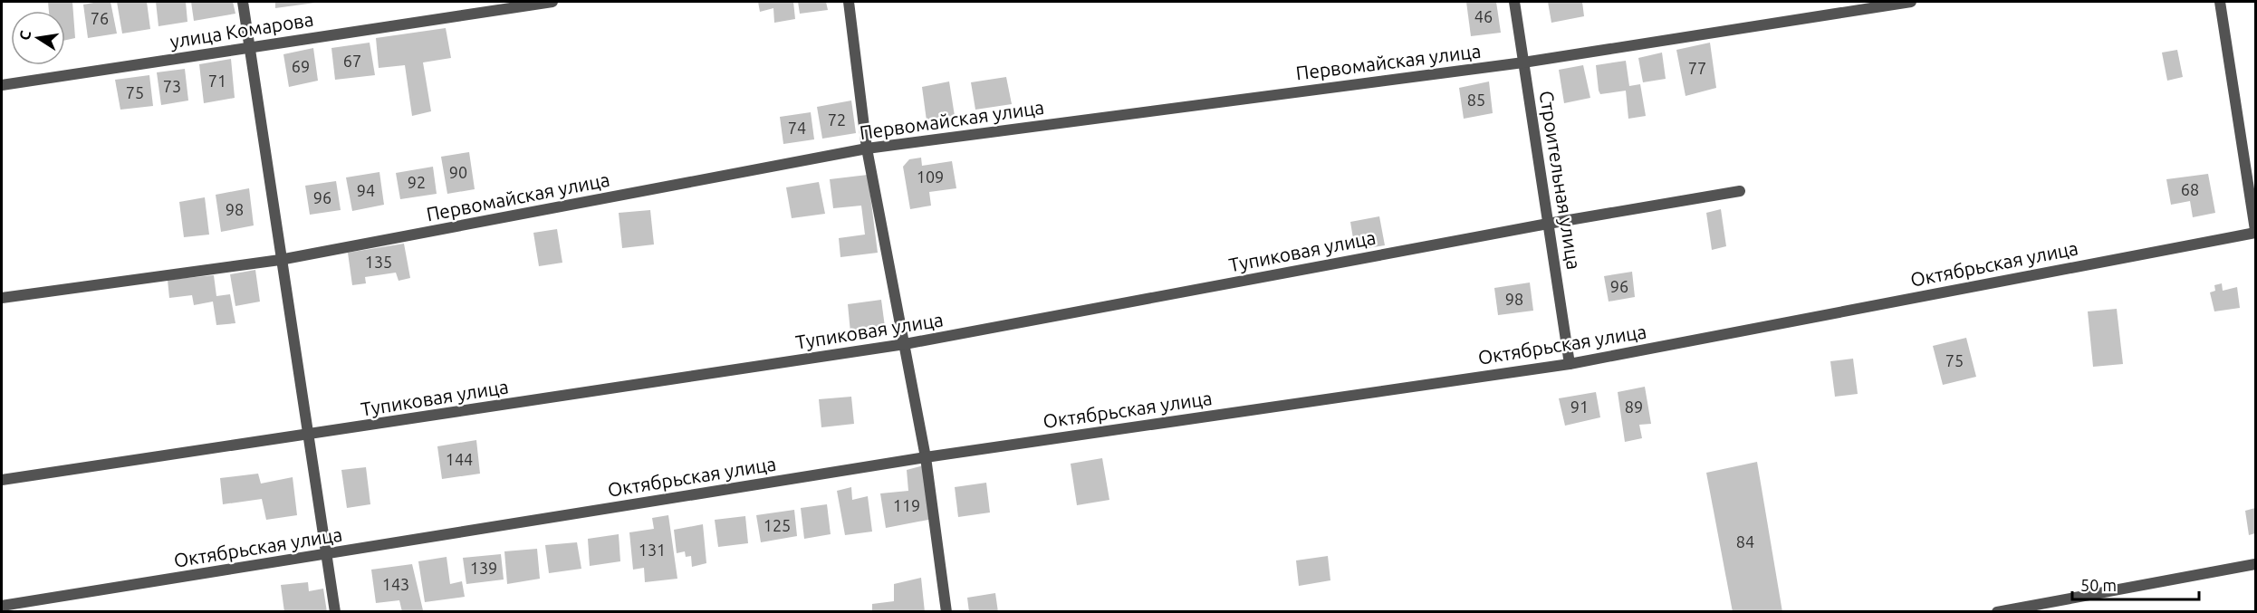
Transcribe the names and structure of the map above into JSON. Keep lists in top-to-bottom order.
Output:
{
  "streets": {
    "street": [
      "улица Комарова",
      "Первомайская улица",
      "Строительная улица",
      "Тупиковая улица",
      "Октябрьская улица"
    ]
  },
  "crossings": [
    ["Первомайская улица", "Строительная улица"],
    ["Строительная улица", "Тупиковая улица"],
    ["Строительная улица", "Октябрьская улица"]
  ],
  "house_numbers": [
    "46",
    "76",
    "67",
    "69",
    "77",
    "71",
    "73",
    "75",
    "85",
    "72",
    "74",
    "90",
    "109",
    "92",
    "68",
    "94",
    "96",
    "98",
    "135",
    "96",
    "98",
    "75",
    "91",
    "89",
    "144",
    "119",
    "125",
    "84",
    "131",
    "139",
    "143"
  ],
  "scale_bar": "50 m",
  "north": "left"
}
